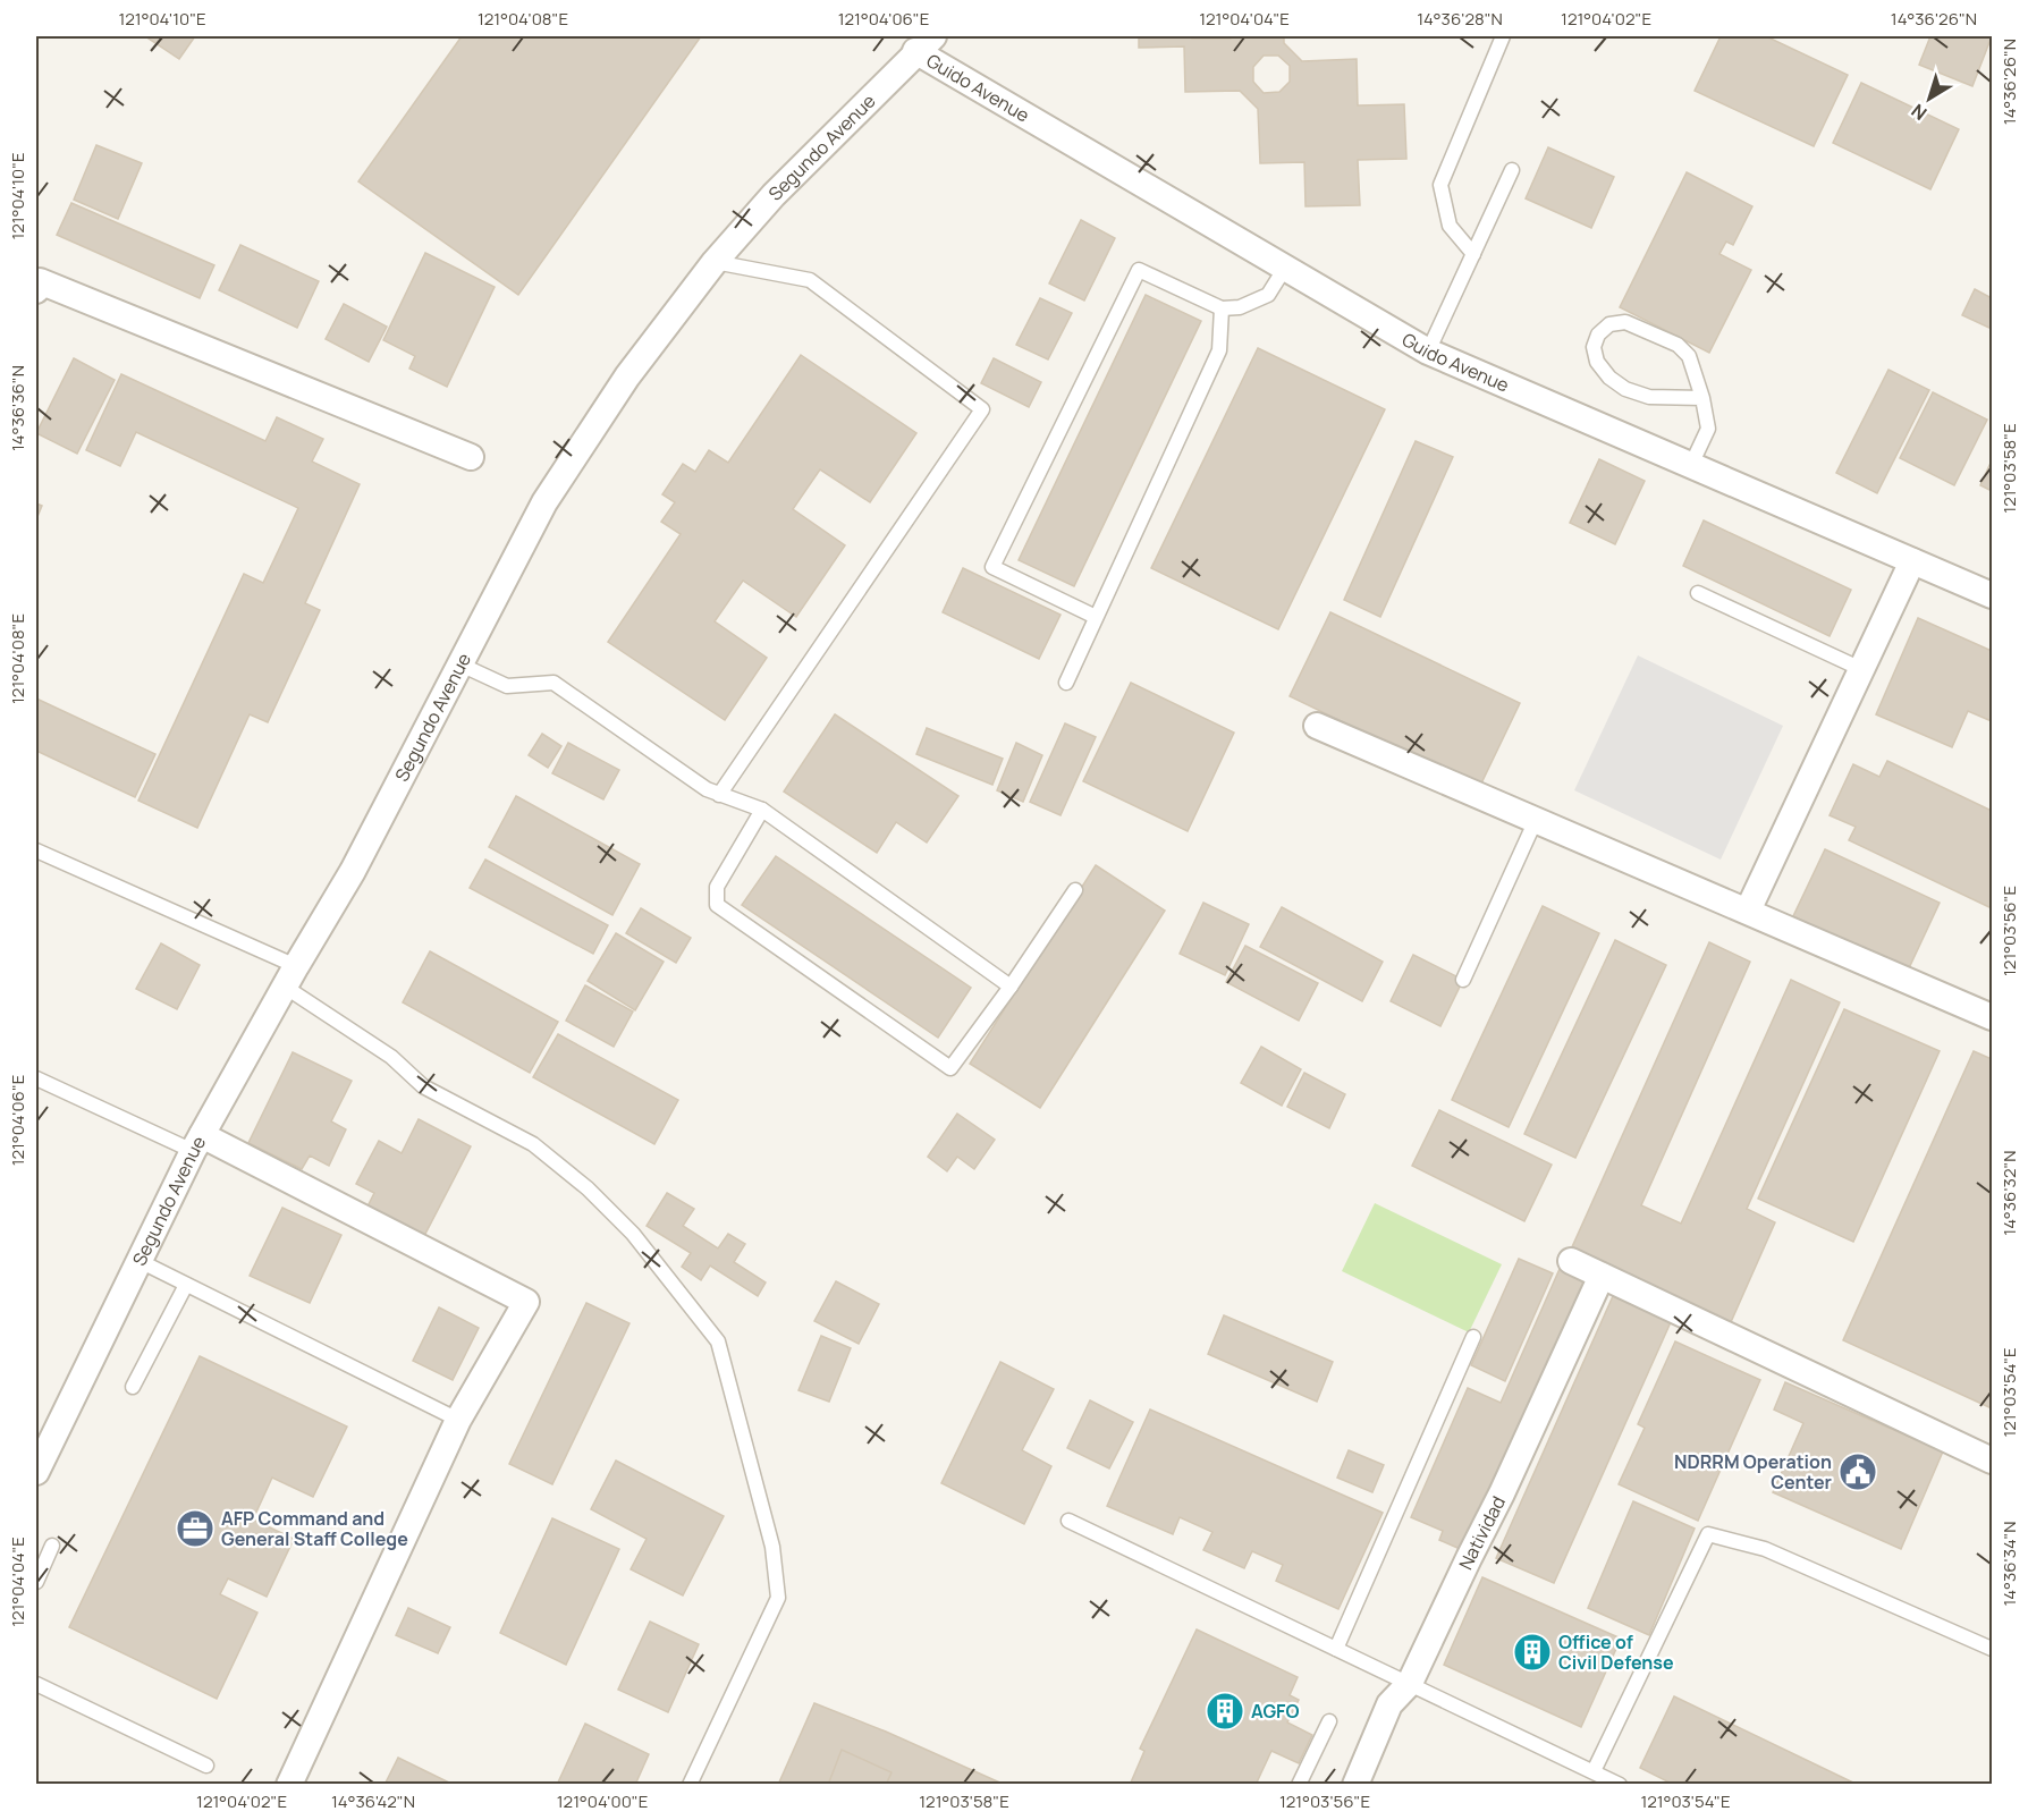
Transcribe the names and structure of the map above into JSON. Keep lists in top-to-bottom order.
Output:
{
  "streets": {
    "street": ["Guido Avenue", "Segundo Avenue", "Natividad"]
  },
  "crossings": [
    ["Guido Avenue", "Segundo Avenue"]
  ],
  "places": {
    "public building": ["NDRRM Operation Center"],
    "office": ["AFP Command and General Staff College"],
    "building": ["Office of Civil Defense", "AGFO"]
  },
  "north": "bottom left",
  "coordinates": [
    "121°04'10\"E",
    "121°04'08\"E",
    "121°04'06\"E",
    "121°04'04\"E",
    "14°36'28\"N",
    "121°04'02\"E",
    "14°36'26\"N",
    "14°36'36\"N",
    "121°03'58\"E",
    "121°03'56\"E",
    "14°36'32\"N",
    "121°03'54\"E",
    "14°36'34\"N",
    "14°36'42\"N",
    "121°04'00\"E"
  ]
}
